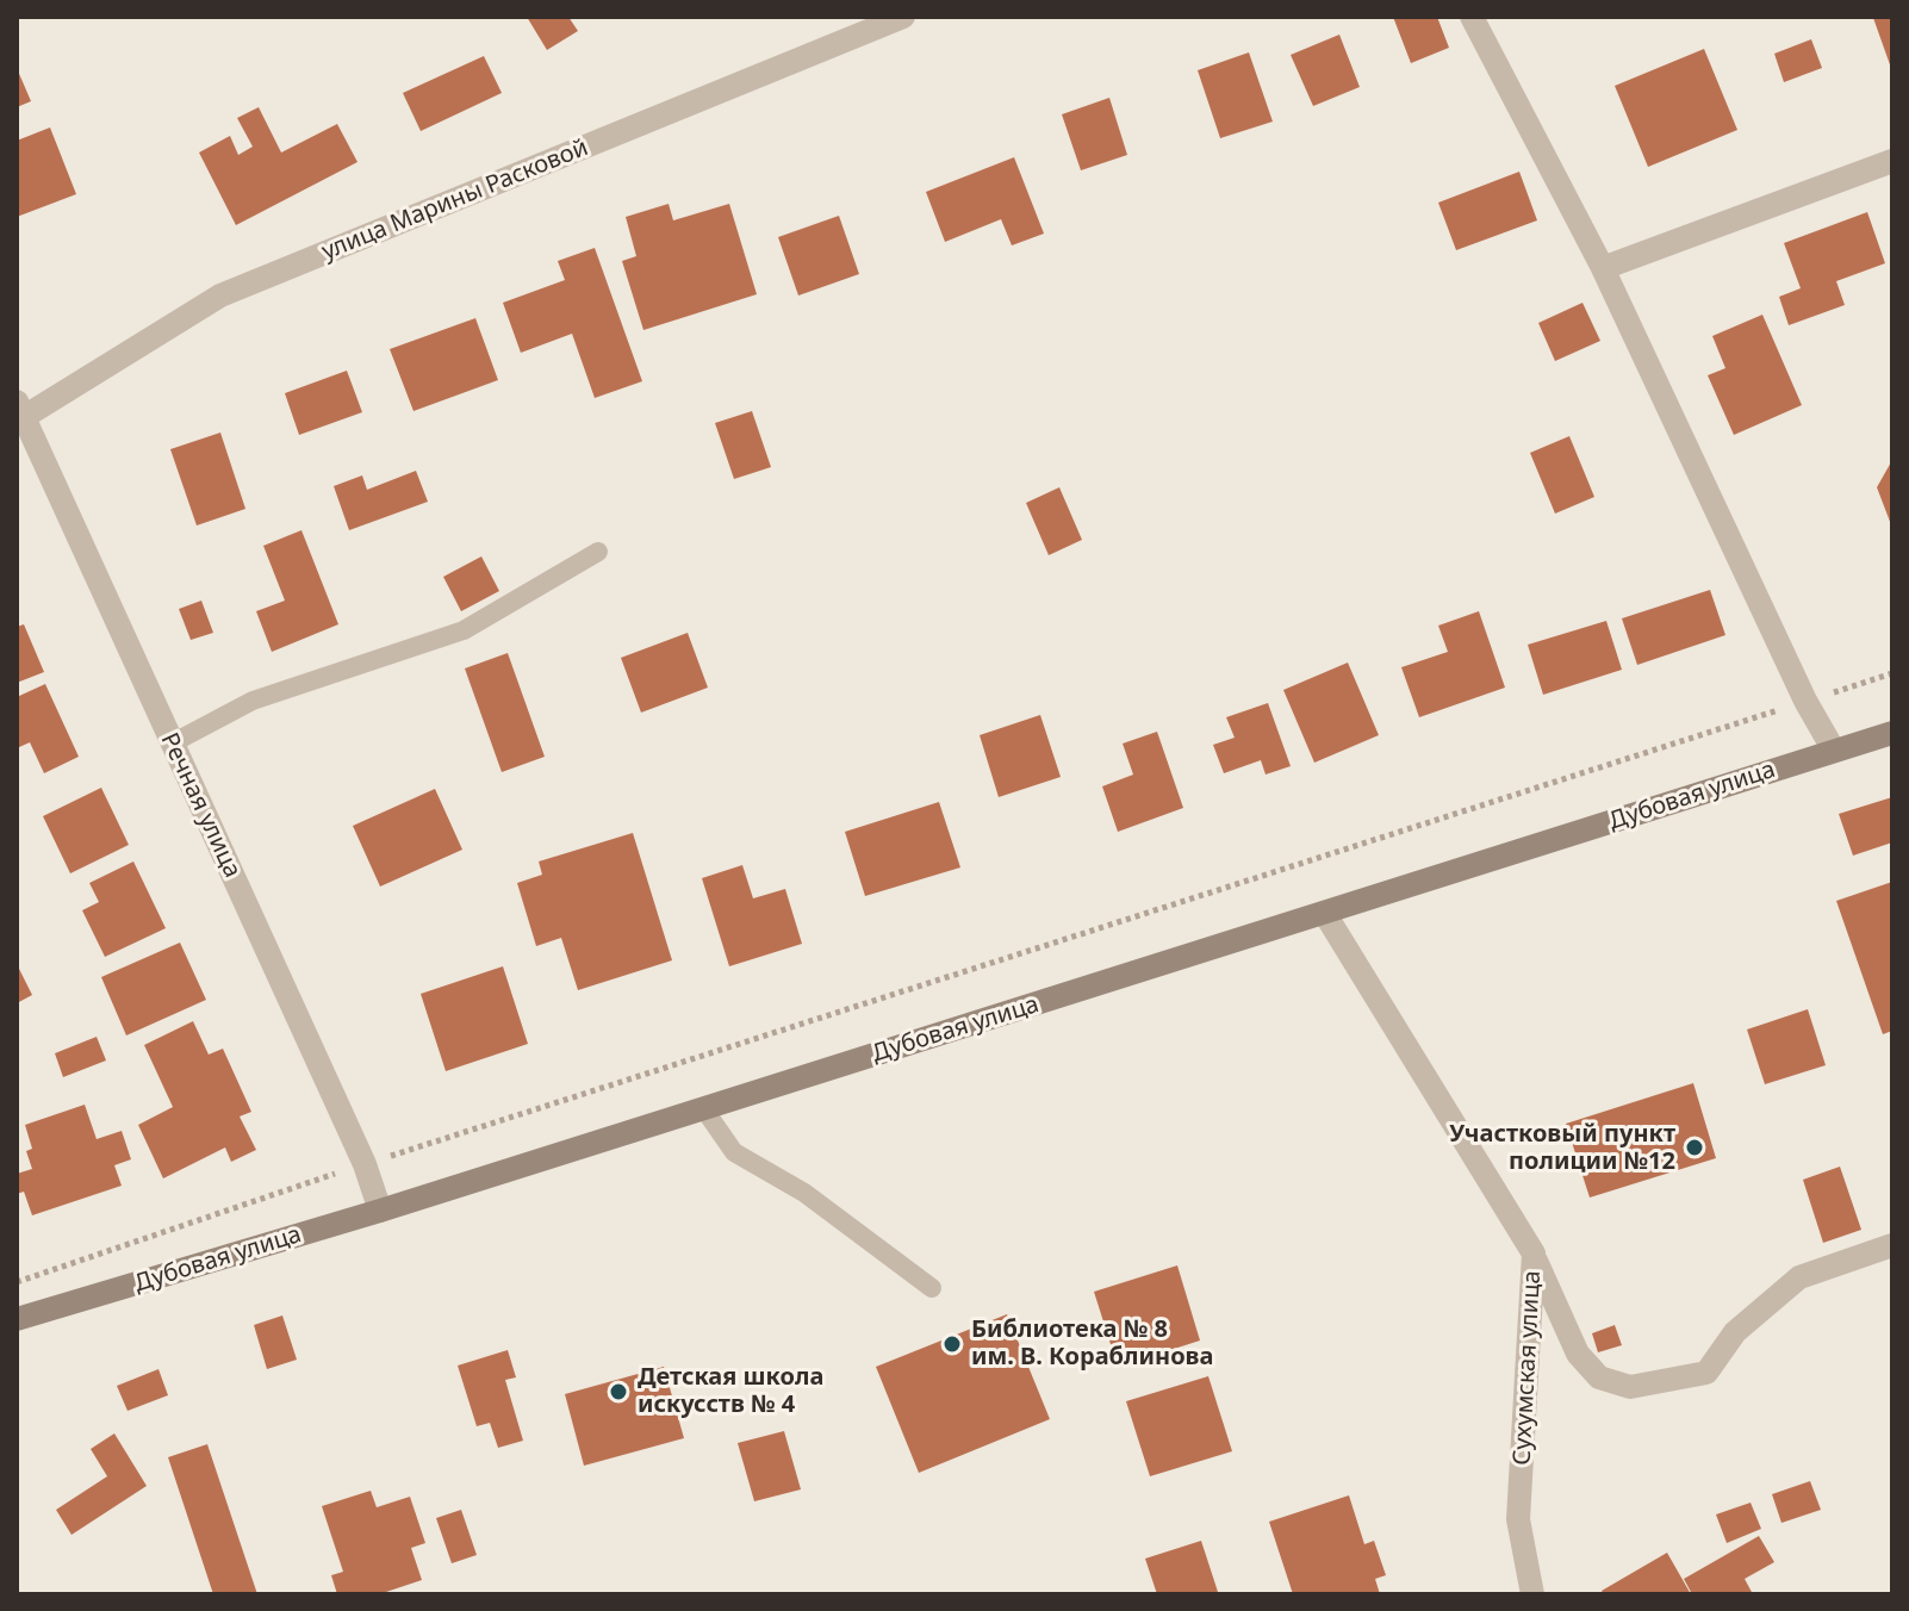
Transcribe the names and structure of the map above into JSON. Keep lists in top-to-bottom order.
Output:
{
  "streets": {
    "street": [
      "улица Марины Расковой",
      "Дубовая улица",
      "Речная улица",
      "Сухумская улица"
    ]
  },
  "crossings": [
    ["улица Марины Расковой", "Речная улица"],
    ["Дубовая улица", "Речная улица"],
    ["Дубовая улица", "Сухумская улица"]
  ],
  "places": ["Участковый пункт полиции №12", "Библиотека № 8 им. В. Кораблинова", "Детская школа искусств № 4"]
}
